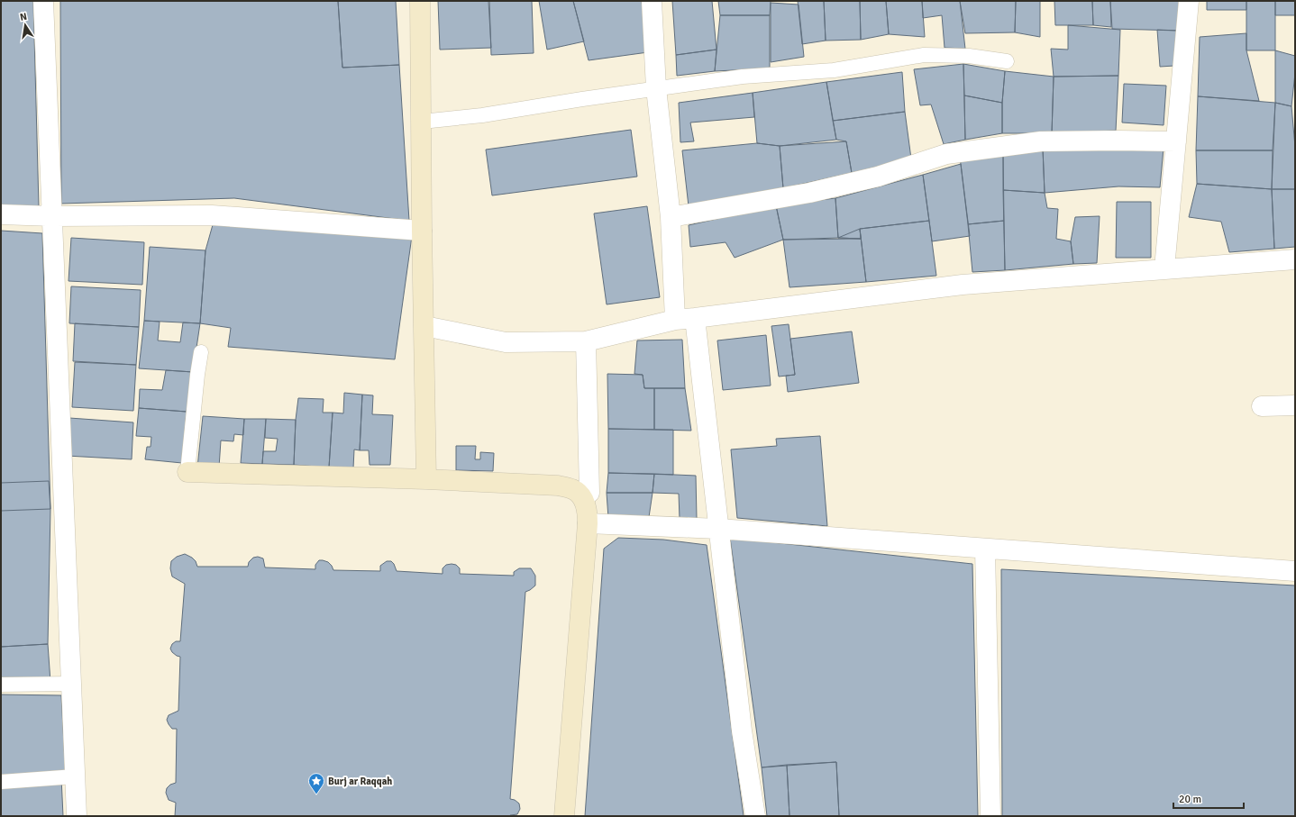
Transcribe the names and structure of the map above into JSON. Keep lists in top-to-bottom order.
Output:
{
  "places": {
    "place": ["Burj ar Raqqah"]
  },
  "scale_bar": "20 m",
  "north": "top"
}
